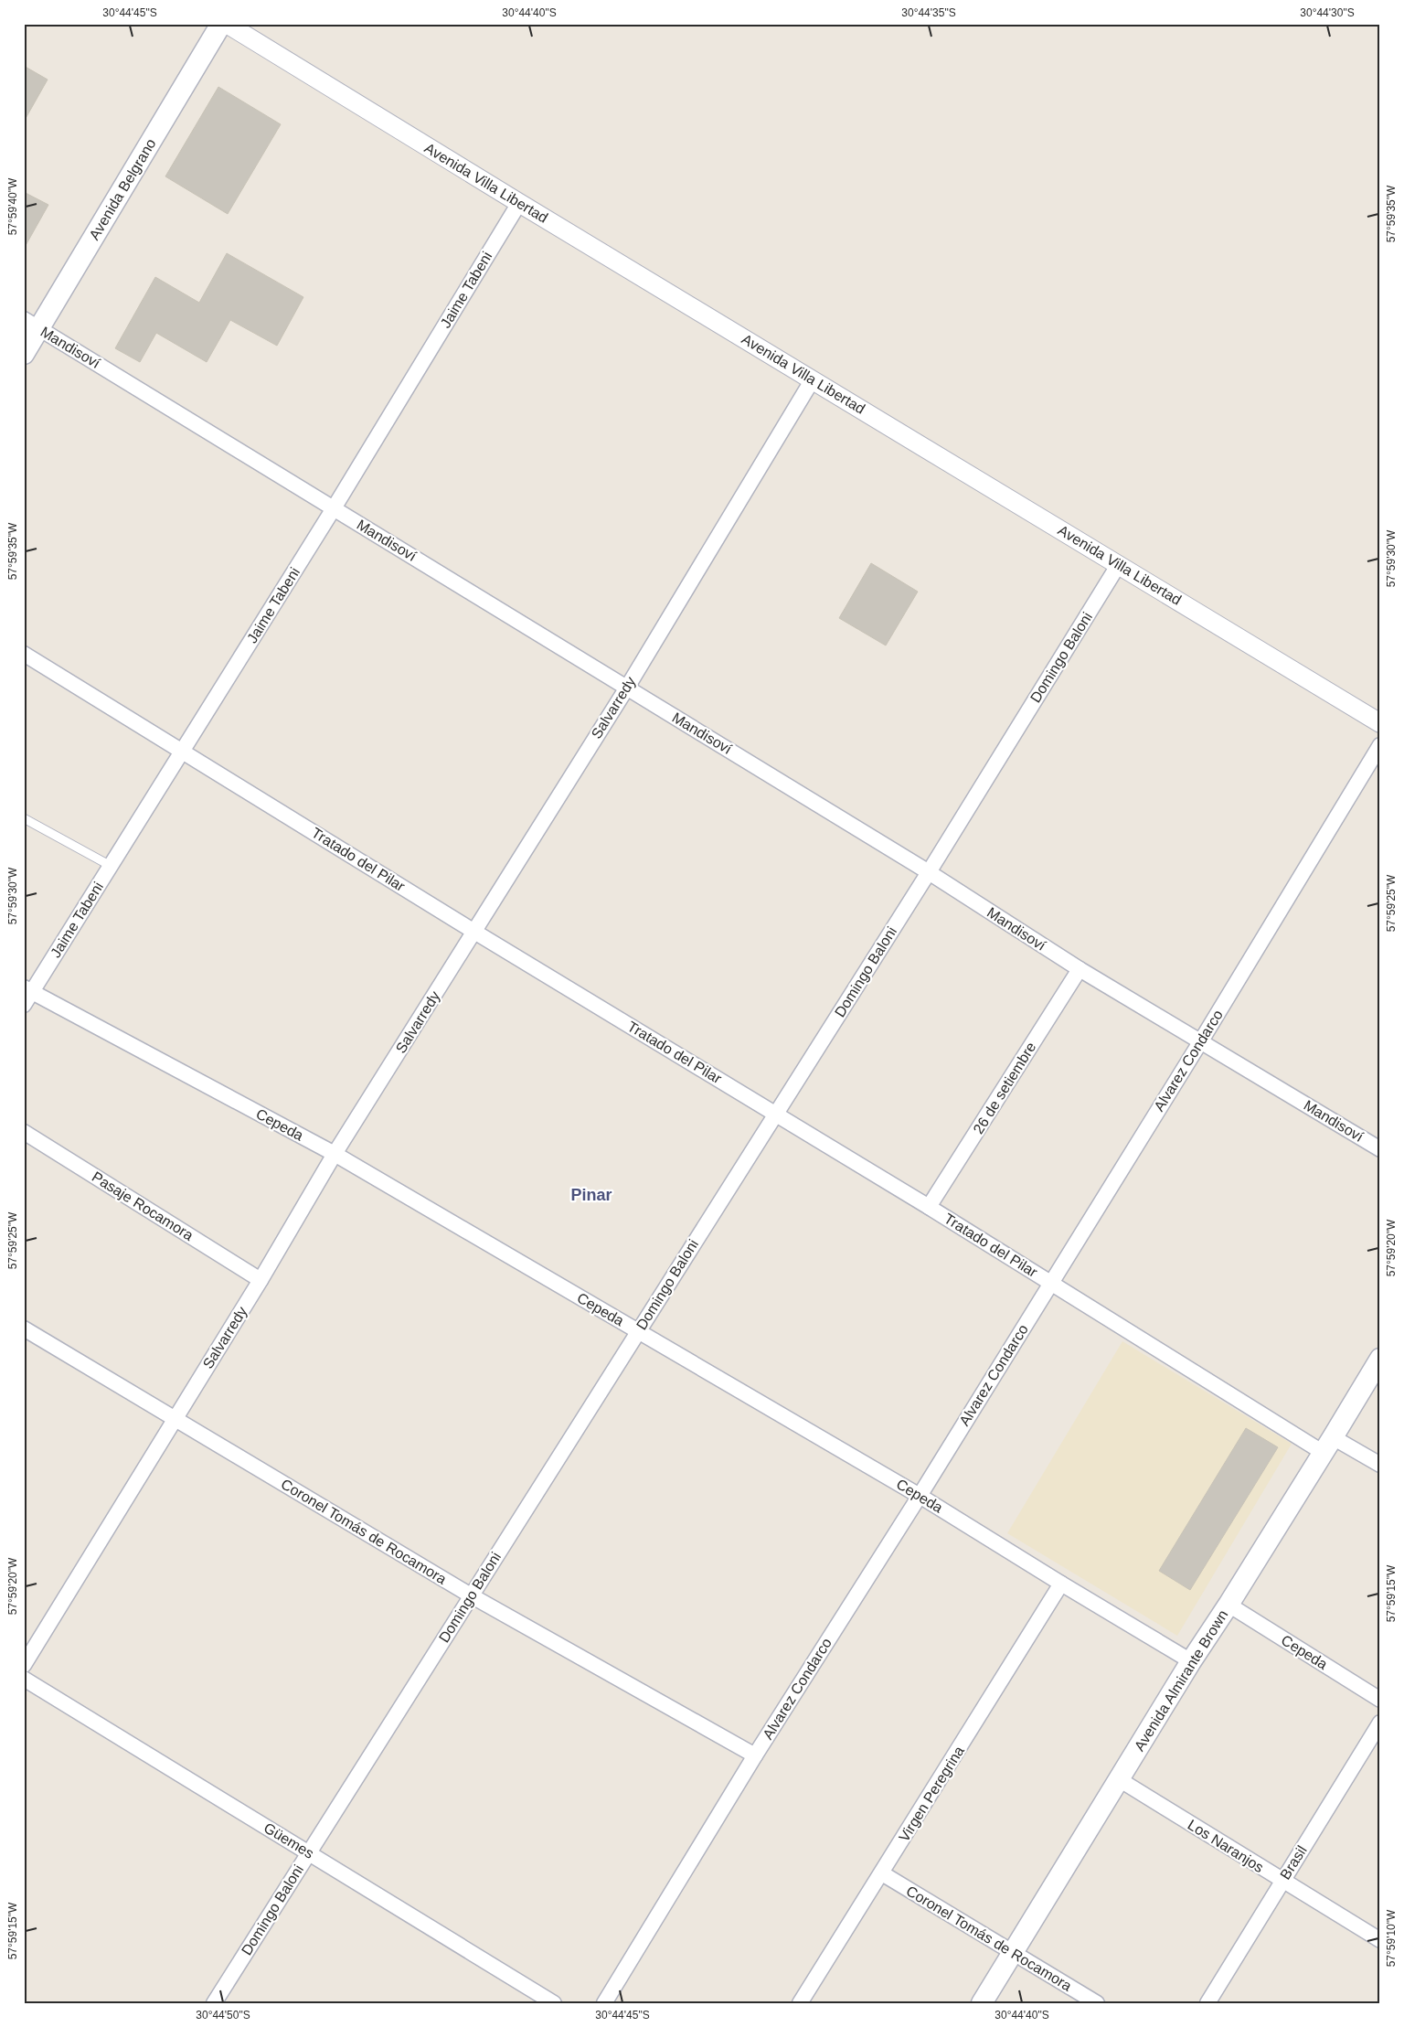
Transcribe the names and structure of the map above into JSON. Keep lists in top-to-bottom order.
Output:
{
  "streets": {
    "main road": ["Avenida Belgrano", "Avenida Almirante Brown"],
    "street": [
      "Avenida Villa Libertad",
      "Jaime Tabeni",
      "Mandisoví",
      "Domingo Baloni",
      "Salvarredy",
      "Tratado del Pilar",
      "Alvarez Condarco",
      "26 de setiembre",
      "Cepeda",
      "Pasaje Rocamora",
      "Coronel Tomás de Rocamora",
      "Virgen Peregrina",
      "Güemes",
      "Los Naranjos",
      "Brasil"
    ]
  },
  "crossings": [
    ["Avenida Villa Libertad", "Jaime Tabeni"],
    ["Avenida Villa Libertad", "Domingo Baloni"],
    ["Avenida Villa Libertad", "Salvarredy"],
    ["Avenida Belgrano", "Mandisoví"],
    ["Jaime Tabeni", "Mandisoví"],
    ["Jaime Tabeni", "Tratado del Pilar"],
    ["Jaime Tabeni", "Cepeda"],
    ["Mandisoví", "Domingo Baloni"],
    ["Mandisoví", "Salvarredy"],
    ["Mandisoví", "Alvarez Condarco"],
    ["Mandisoví", "26 de setiembre"],
    ["Domingo Baloni", "Tratado del Pilar"],
    ["Domingo Baloni", "Cepeda"],
    ["Domingo Baloni", "Coronel Tomás de Rocamora"],
    ["Domingo Baloni", "Güemes"],
    ["Salvarredy", "Tratado del Pilar"],
    ["Salvarredy", "Cepeda"],
    ["Salvarredy", "Pasaje Rocamora"],
    ["Salvarredy", "Coronel Tomás de Rocamora"],
    ["Tratado del Pilar", "Alvarez Condarco"],
    ["Tratado del Pilar", "26 de setiembre"],
    ["Tratado del Pilar", "Avenida Almirante Brown"],
    ["Alvarez Condarco", "Cepeda"],
    ["Alvarez Condarco", "Coronel Tomás de Rocamora"],
    ["Cepeda", "Avenida Almirante Brown"],
    ["Cepeda", "Virgen Peregrina"],
    ["Coronel Tomás de Rocamora", "Avenida Almirante Brown"],
    ["Coronel Tomás de Rocamora", "Virgen Peregrina"],
    ["Avenida Almirante Brown", "Los Naranjos"],
    ["Los Naranjos", "Brasil"]
  ],
  "districts": ["Pinar"],
  "coordinates": [
    "30°44'45\"S",
    "30°44'40\"S",
    "30°44'35\"S",
    "30°44'30\"S",
    "57°59'40\"W",
    "57°59'35\"W",
    "57°59'30\"W",
    "57°59'25\"W",
    "57°59'20\"W",
    "57°59'15\"W",
    "57°59'10\"W",
    "30°44'50\"S"
  ]
}
